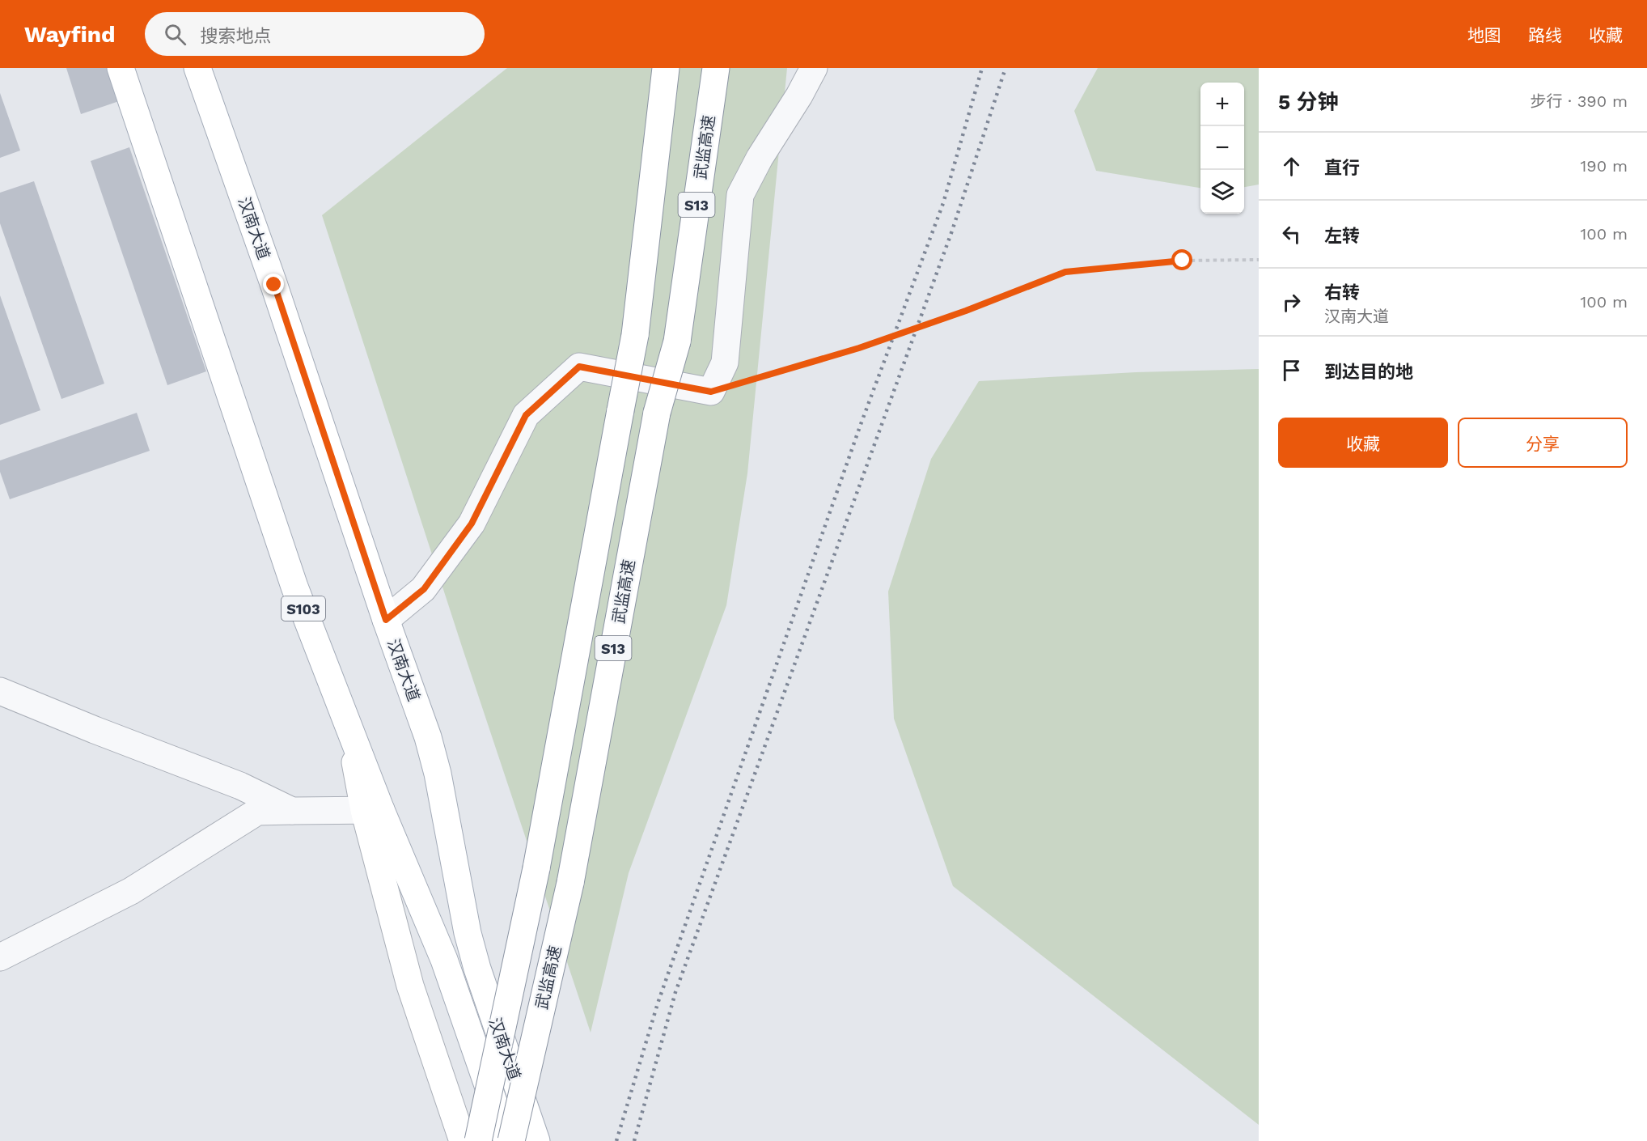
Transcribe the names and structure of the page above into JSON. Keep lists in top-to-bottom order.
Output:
{
  "streets": {
    "main road": [
      "武监高速",
      "S13",
      "汉南大道",
      "S103"
    ]
  },
  "page": {
    "header": "Wayfind",
    "search": "搜索地点",
    "nav": ["地图", "路线", "收藏"],
    "heading": ["5 分钟", "步行 · 390 m"],
    "map_buttons": ["+", "−"],
    "list": [
      ["直行", "190 m"],
      ["左转", "100 m"],
      ["右转", "汉南大道", "100 m"],
      "到达目的地"
    ],
    "buttons": ["收藏", "分享"]
  }
}
